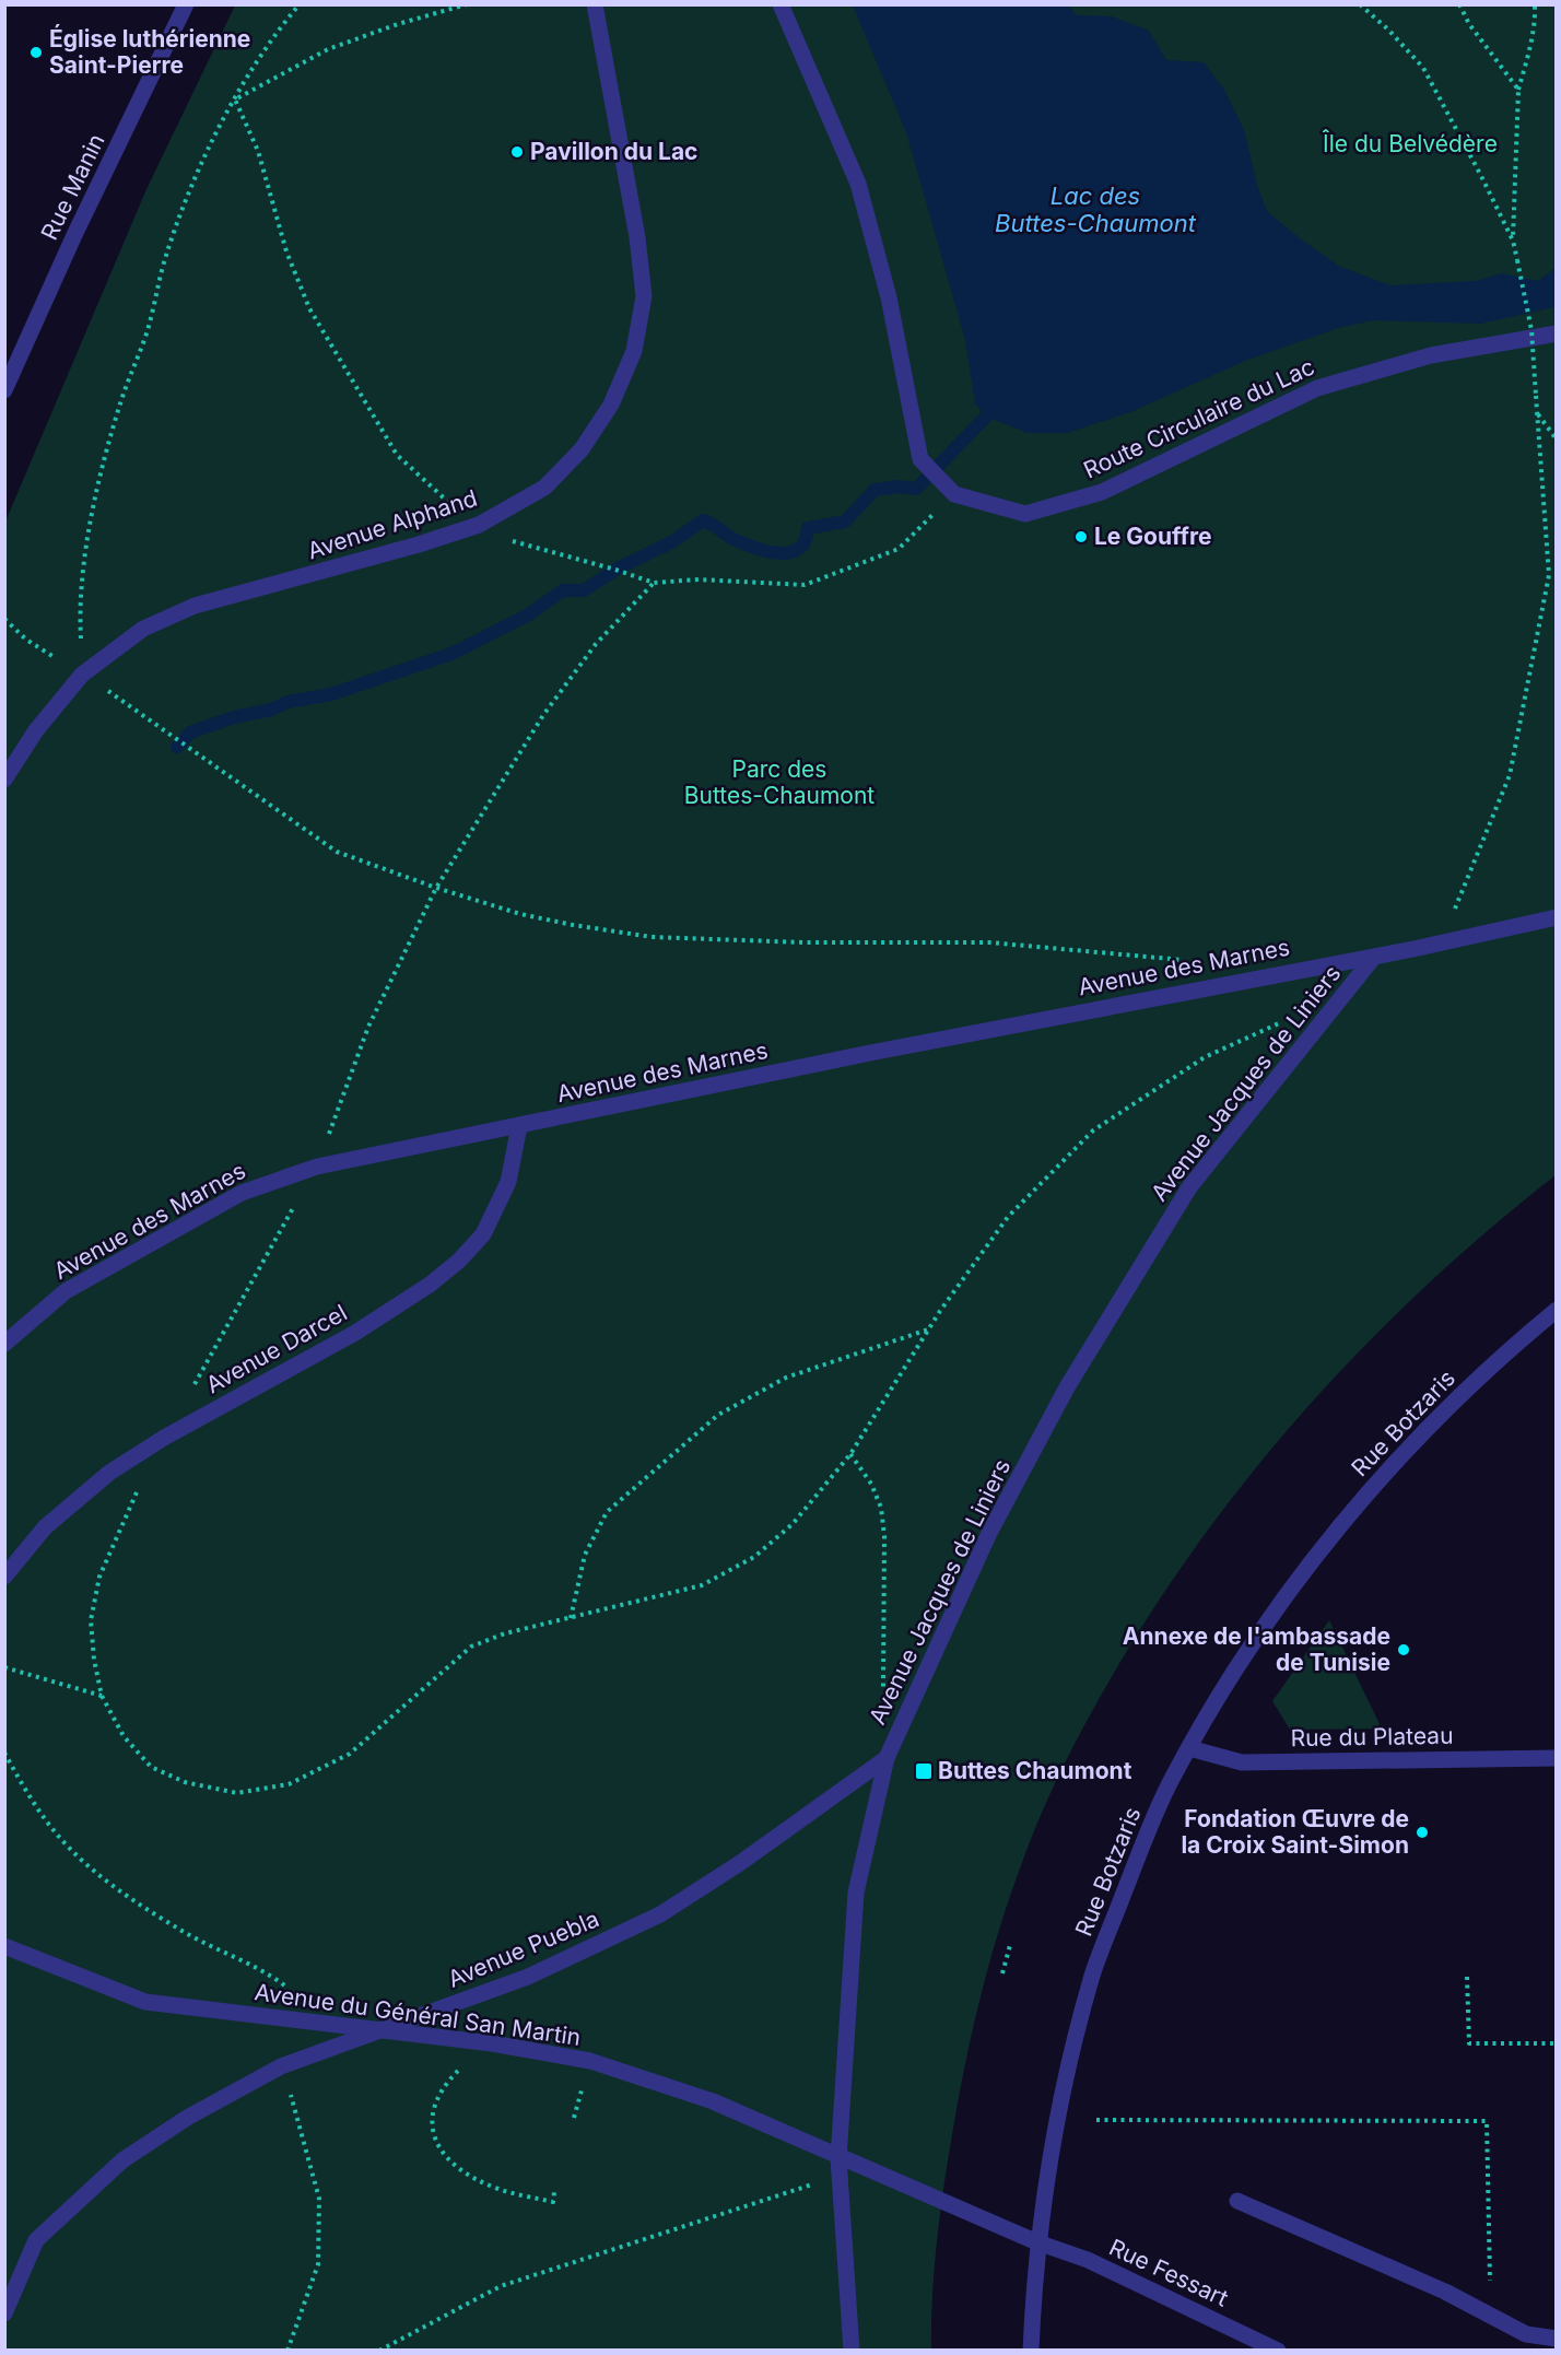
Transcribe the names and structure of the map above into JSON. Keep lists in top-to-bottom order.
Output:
{
  "streets": {
    "street": [
      "Rue Manin",
      "Route Circulaire du Lac",
      "Avenue Alphand",
      "Avenue des Marnes",
      "Avenue Jacques de Liniers",
      "Avenue Darcel",
      "Rue Botzaris",
      "Rue du Plateau",
      "Avenue Puebla",
      "Avenue du Général San Martin",
      "Rue Fessart"
    ]
  },
  "crossings": [
    ["Avenue des Marnes", "Avenue Jacques de Liniers"],
    ["Avenue des Marnes", "Avenue Darcel"],
    ["Avenue Jacques de Liniers", "Avenue Puebla"],
    ["Avenue Jacques de Liniers", "Avenue du Général San Martin"],
    ["Rue Botzaris", "Rue du Plateau"],
    ["Rue Botzaris", "Avenue du Général San Martin"],
    ["Rue Botzaris", "Rue Fessart"],
    ["Avenue Puebla", "Avenue du Général San Martin"],
    ["Avenue du Général San Martin", "Rue Fessart"]
  ],
  "water": ["Lac des Buttes-Chaumont"],
  "parks": ["Île du Belvédère", "Parc des Buttes-Chaumont"],
  "places": {
    "other": [
      "Église luthérienne Saint-Pierre",
      "Pavillon du Lac",
      "Le Gouffre",
      "Annexe de l'ambassade de Tunisie",
      "Fondation Œuvre de la Croix Saint-Simon"
    ],
    "transit": ["Buttes Chaumont"]
  }
}
